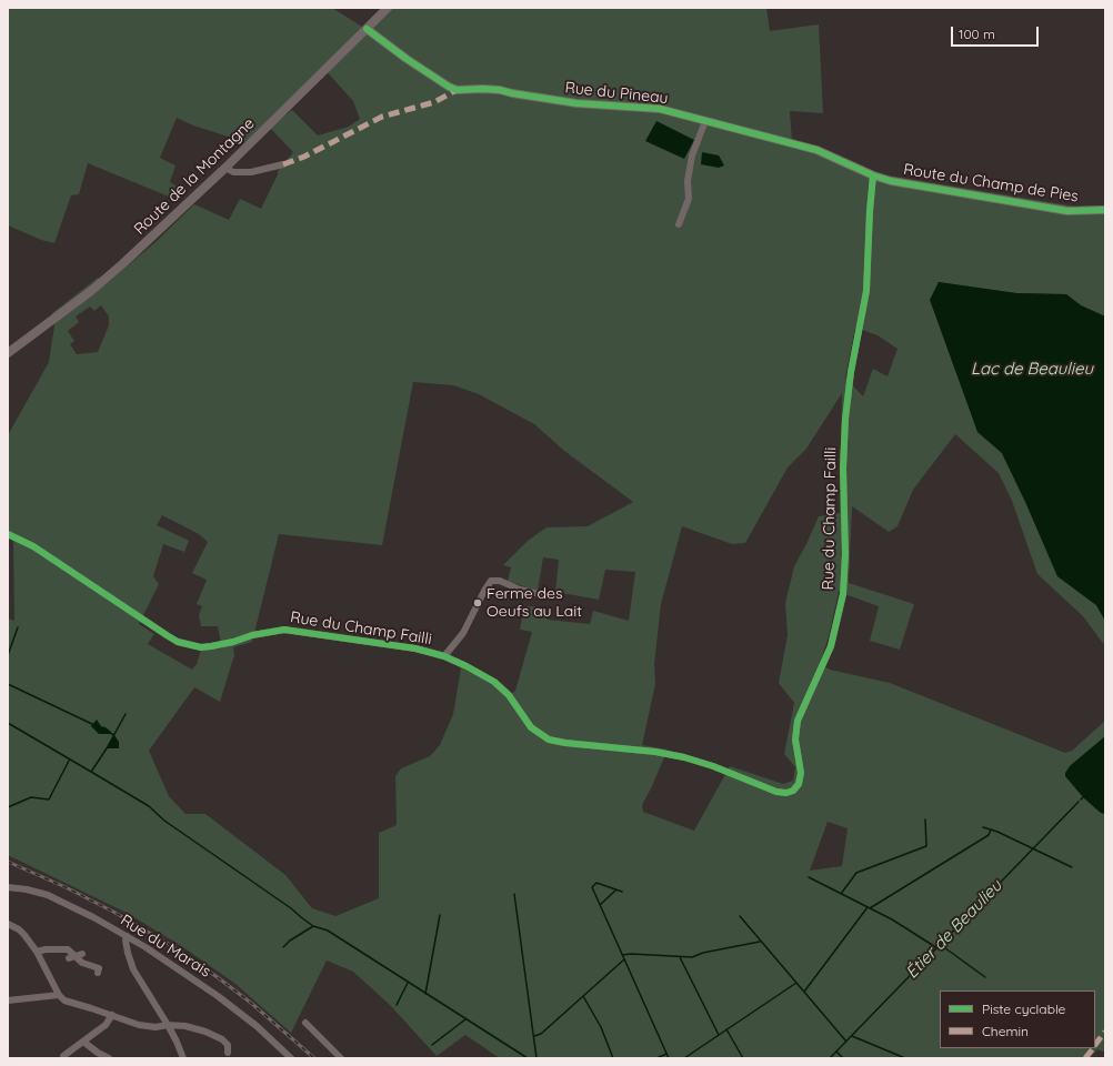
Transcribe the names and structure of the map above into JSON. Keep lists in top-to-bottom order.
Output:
{
  "streets": {
    "street": [
      "Rue du Pineau",
      "Route de la Montagne",
      "Route du Champ de Pies",
      "Rue du Champ Failli",
      "Rue du Marais"
    ]
  },
  "crossings": [
    ["Rue du Pineau", "Route de la Montagne"],
    ["Rue du Pineau", "Route du Champ de Pies"],
    ["Rue du Pineau", "Rue du Champ Failli"],
    ["Route du Champ de Pies", "Rue du Champ Failli"]
  ],
  "water": ["Lac de Beaulieu", "Étier de Beaulieu"],
  "places": ["Ferme des Oeufs au Lait"],
  "legend": ["Piste cyclable", "Chemin"],
  "scale_bar": "100 m"
}
